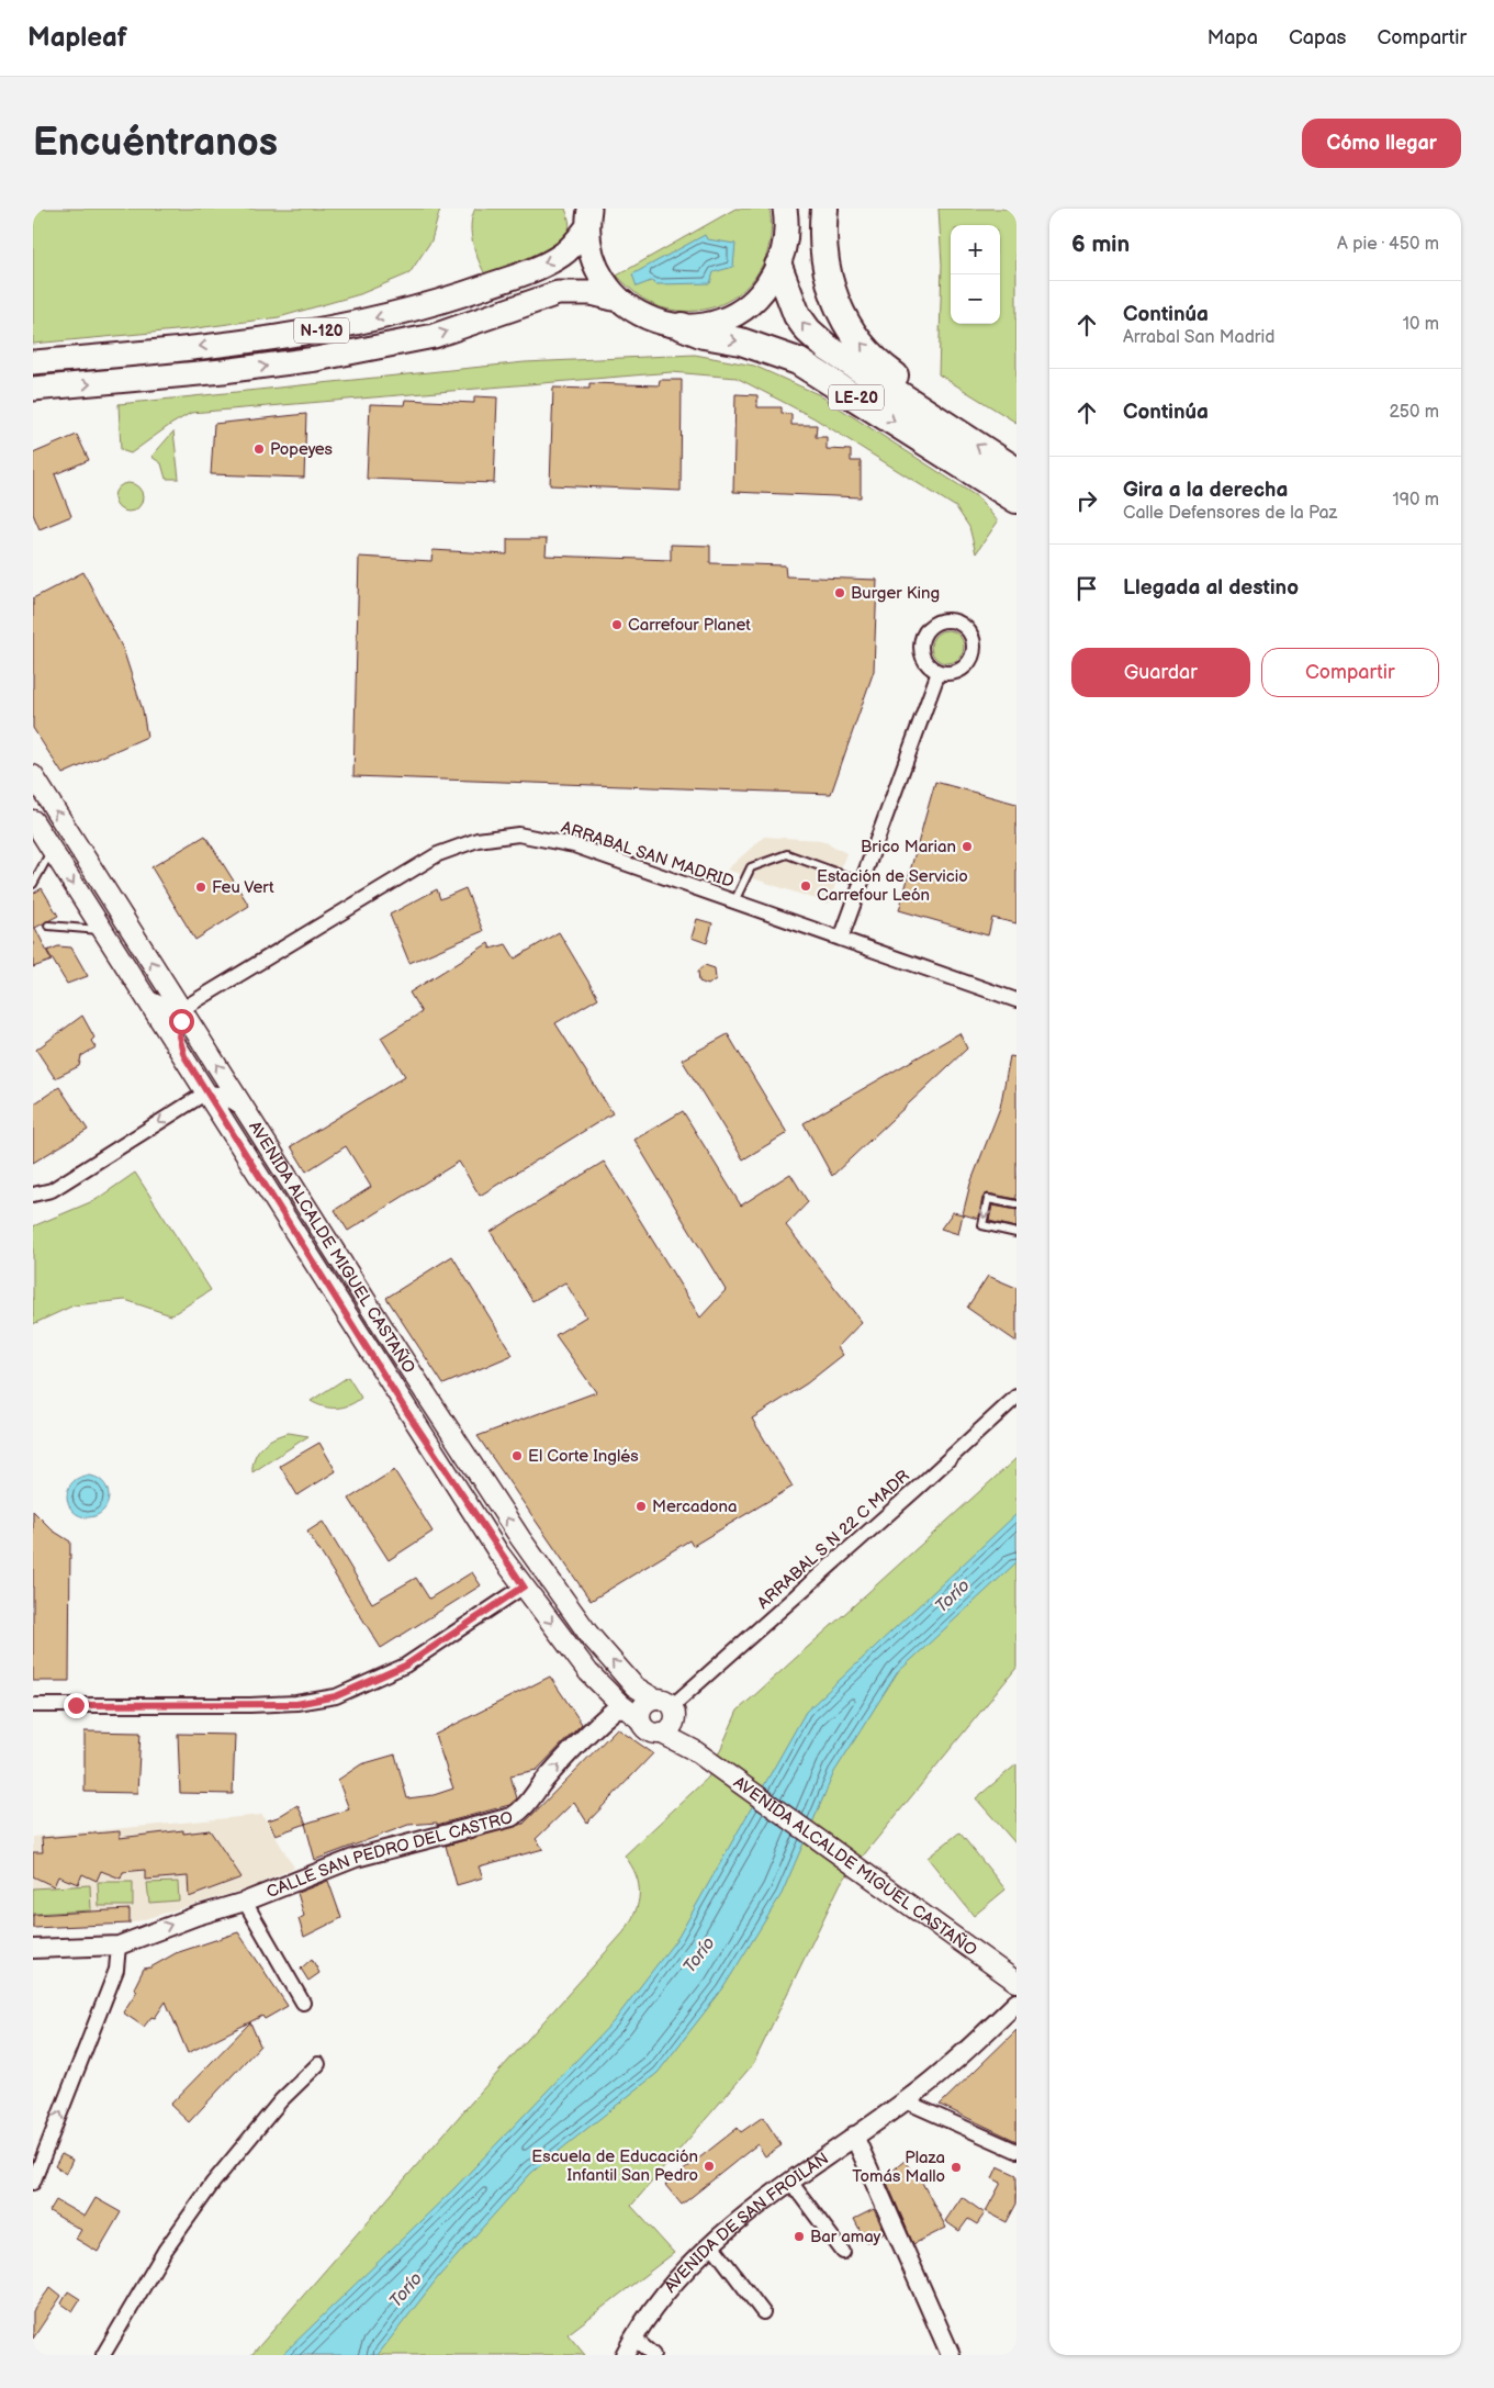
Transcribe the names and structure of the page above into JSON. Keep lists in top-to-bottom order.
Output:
{
  "streets": {
    "highway": ["N-120", "LE-20"],
    "main road": ["AVENIDA ALCALDE MIGUEL CASTAÑO"],
    "street": [
      "ARRABAL SAN MADRID",
      "ARRABAL S N 22 C MADR",
      "CALLE SAN PEDRO DEL CASTRO",
      "AVENIDA DE SAN FROILÁN"
    ]
  },
  "crossings": [
    ["ARRABAL SAN MADRID", "AVENIDA ALCALDE MIGUEL CASTAÑO"],
    ["AVENIDA ALCALDE MIGUEL CASTAÑO", "ARRABAL S N 22 C MADR"],
    ["AVENIDA ALCALDE MIGUEL CASTAÑO", "CALLE SAN PEDRO DEL CASTRO"]
  ],
  "one_way": ["CALLE SAN PEDRO DEL CASTRO"],
  "water": ["Torío"],
  "places": [
    "Popeyes",
    "Burger King",
    "Carrefour Planet",
    "Brico Marian",
    "Estación de Servicio Carrefour León",
    "Feu Vert",
    "El Corte Inglés",
    "Mercadona",
    "Escuela de Educación Infantil San Pedro",
    "Plaza Tomás Mallo",
    "Bar amay"
  ],
  "page": {
    "header": "Mapleaf",
    "nav": ["Mapa", "Capas", "Compartir"],
    "buttons": [
      "Cómo llegar",
      ["Guardar", "Compartir"]
    ],
    "title": "Encuéntranos",
    "heading": ["6 min", "A pie · 450 m"],
    "map_buttons": ["+", "−"],
    "list": [
      ["Continúa", "Arrabal San Madrid", "10 m"],
      ["Continúa", "250 m"],
      ["Gira a la derecha", "Calle Defensores de la Paz", "190 m"],
      "Llegada al destino"
    ]
  }
}
